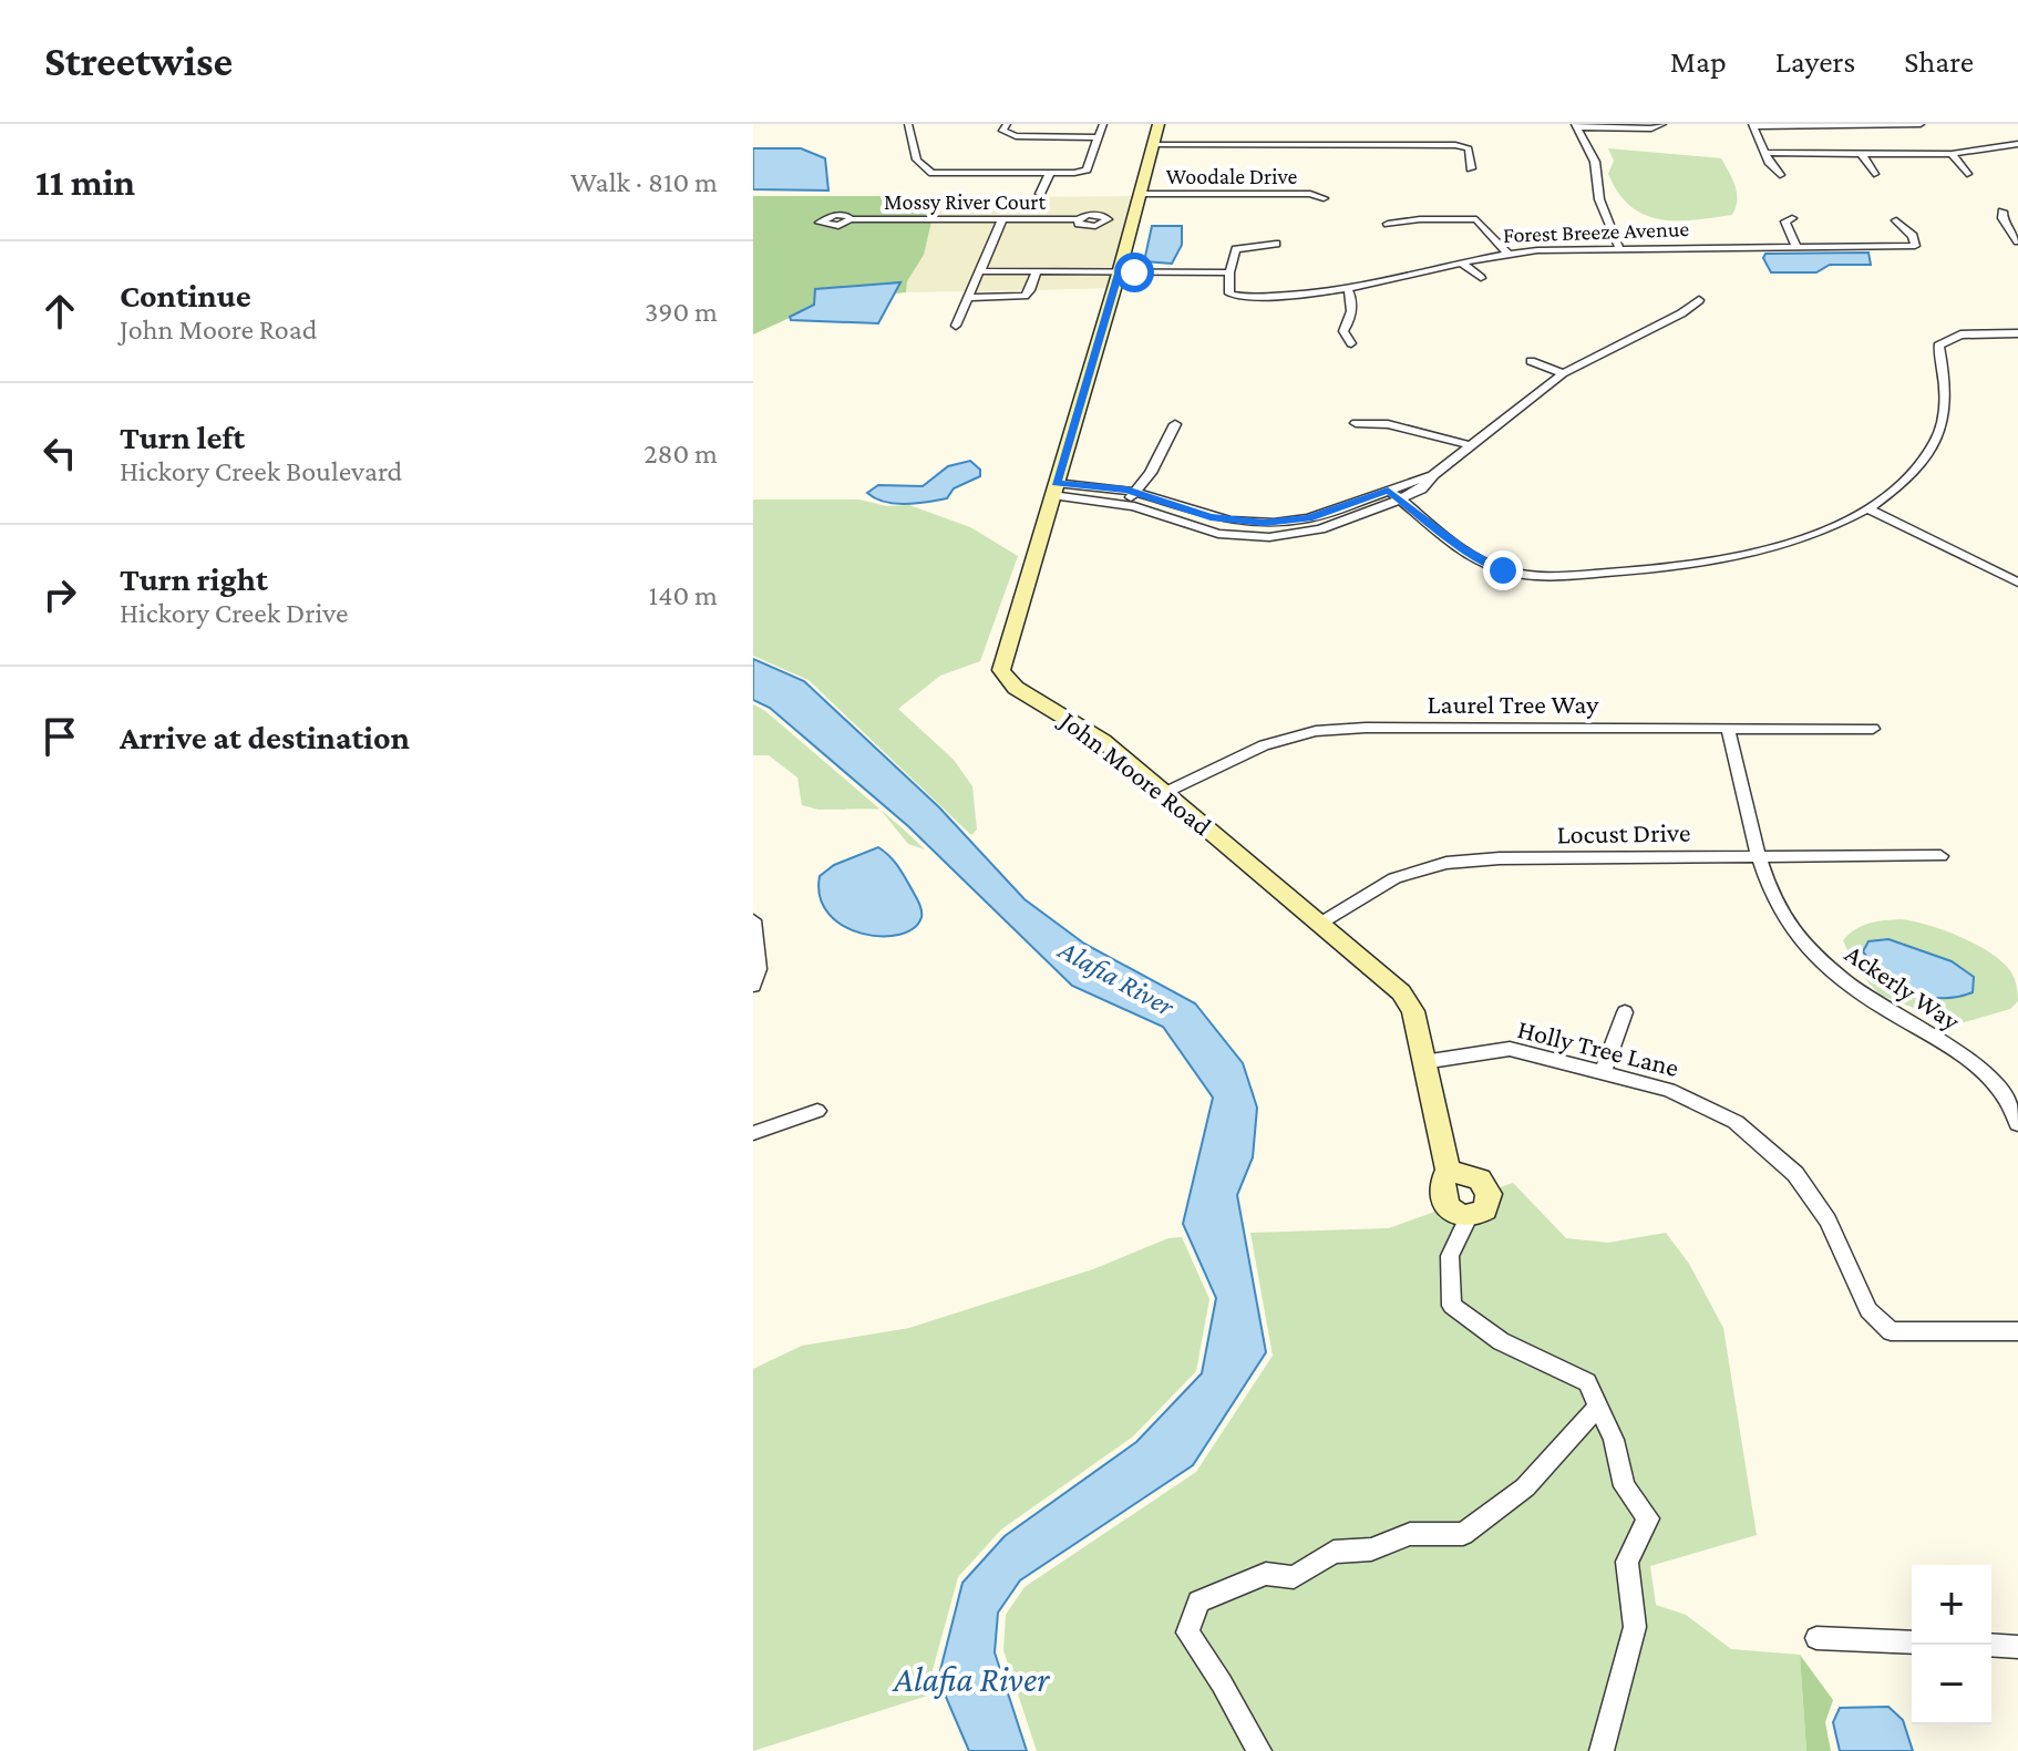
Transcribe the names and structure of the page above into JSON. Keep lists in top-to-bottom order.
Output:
{
  "streets": {
    "street": [
      "Woodale Drive",
      "Mossy River Court",
      "Forest Breeze Avenue",
      "Laurel Tree Way",
      "John Moore Road",
      "Locust Drive",
      "Ackerly Way",
      "Holly Tree Lane"
    ]
  },
  "crossings": [
    ["Woodale Drive", "John Moore Road"],
    ["Laurel Tree Way", "John Moore Road"],
    ["Laurel Tree Way", "Ackerly Way"],
    ["John Moore Road", "Locust Drive"],
    ["John Moore Road", "Holly Tree Lane"],
    ["Locust Drive", "Ackerly Way"]
  ],
  "water": ["Alafia River"],
  "page": {
    "header": "Streetwise",
    "nav": ["Map", "Layers", "Share"],
    "heading": ["11 min", "Walk · 810 m"],
    "list": [
      ["Continue", "John Moore Road", "390 m"],
      ["Turn left", "Hickory Creek Boulevard", "280 m"],
      ["Turn right", "Hickory Creek Drive", "140 m"],
      "Arrive at destination"
    ],
    "map_buttons": ["+", "−"]
  }
}
